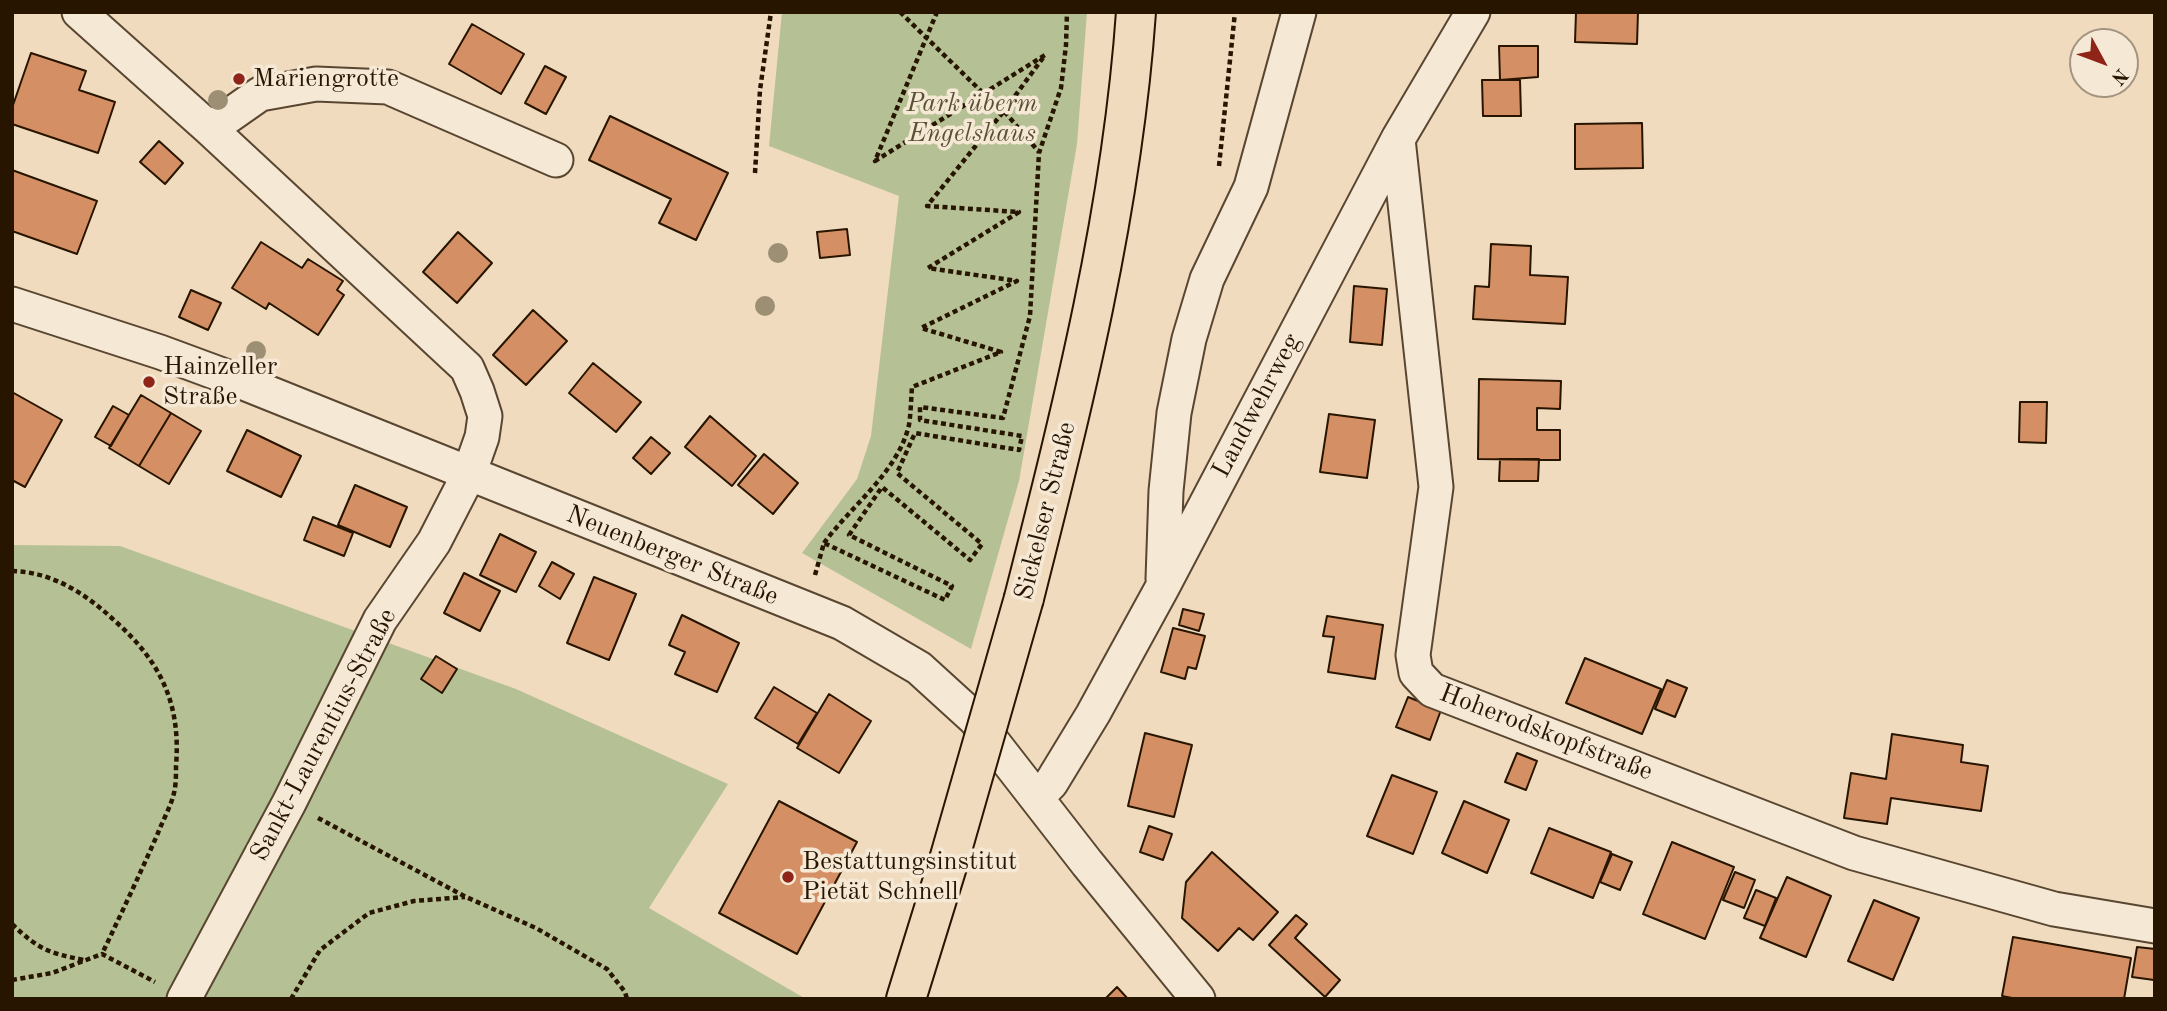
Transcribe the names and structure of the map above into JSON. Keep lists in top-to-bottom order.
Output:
{
  "streets": {
    "main road": ["Sickelser Straße"],
    "street": [
      "Landwehrweg",
      "Neuenberger Straße",
      "Hoherodskopfstraße",
      "Sankt-Laurentius-Straße"
    ]
  },
  "crossings": [
    ["Landwehrweg", "Neuenberger Straße"],
    ["Landwehrweg", "Hoherodskopfstraße"],
    ["Neuenberger Straße", "Sankt-Laurentius-Straße"]
  ],
  "parks": ["Park überm Engelshaus"],
  "places": ["Mariengrotte", "Hainzeller Straße", "Bestattungsinstitut Pietät Schnell"],
  "north": "bottom right"
}
